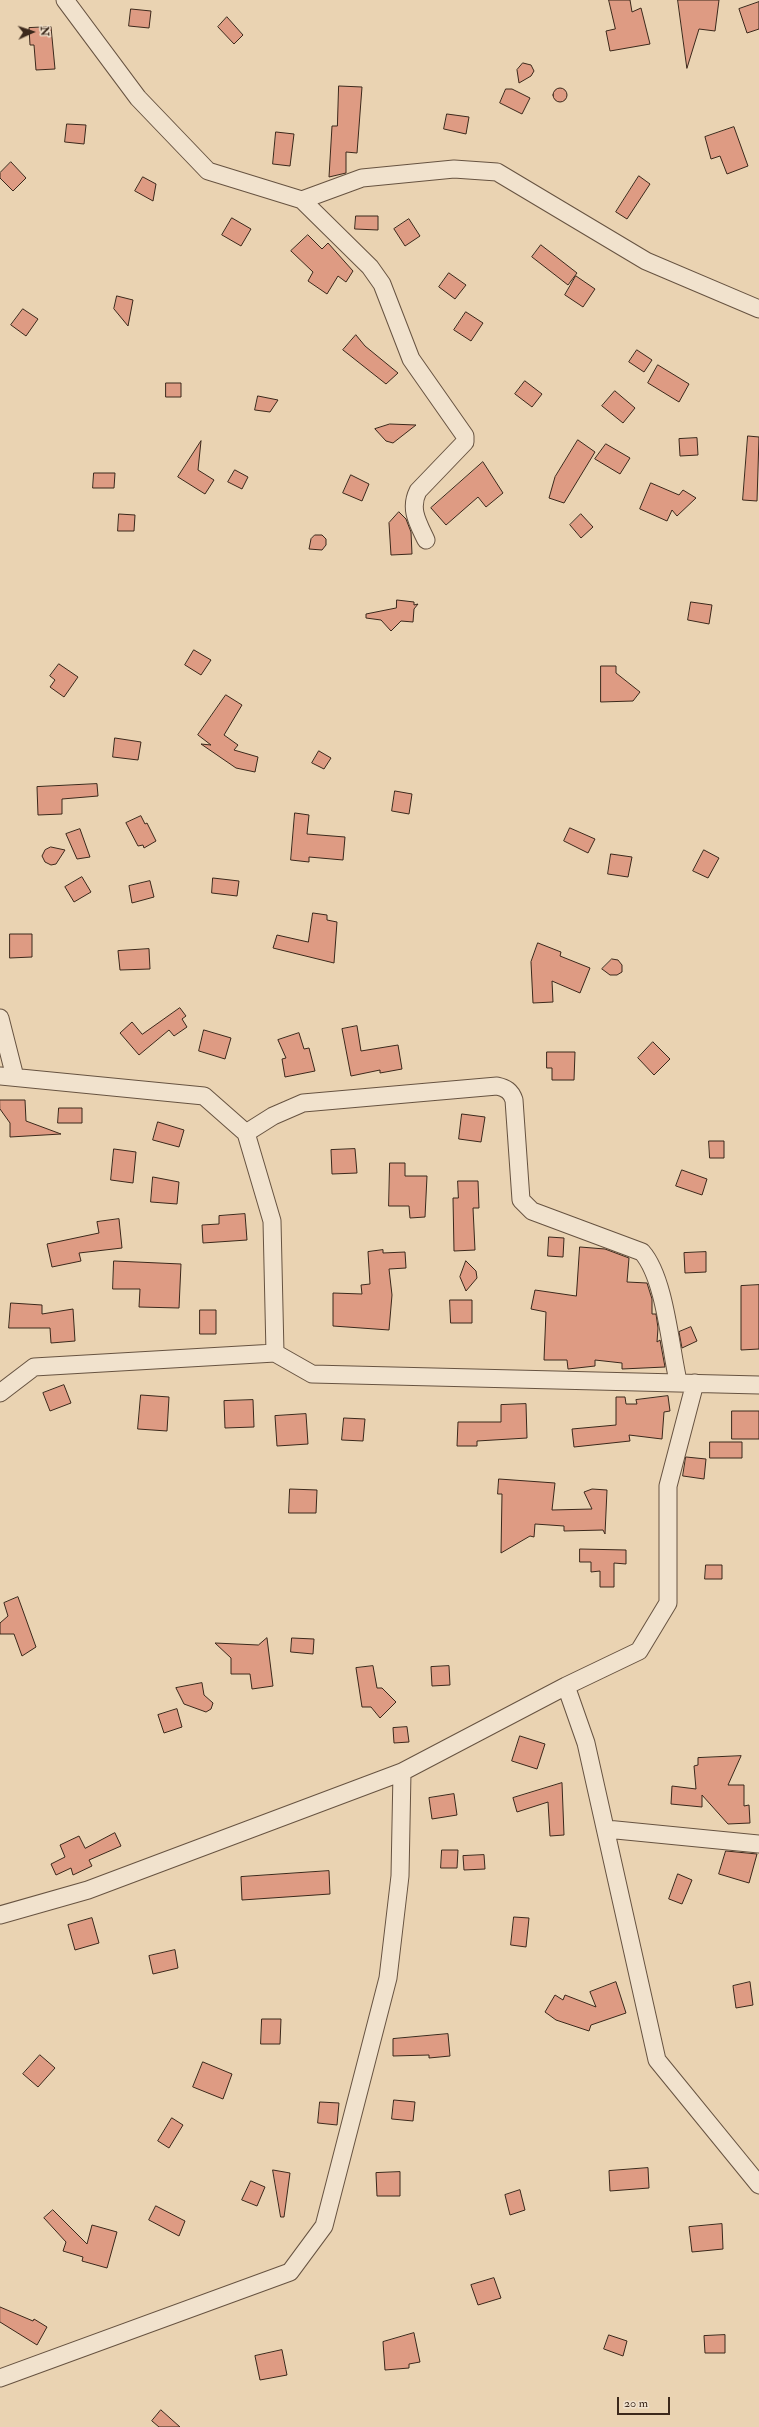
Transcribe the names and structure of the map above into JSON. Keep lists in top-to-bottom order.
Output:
{
  "scale_bar": "20 m",
  "north": "right"
}
